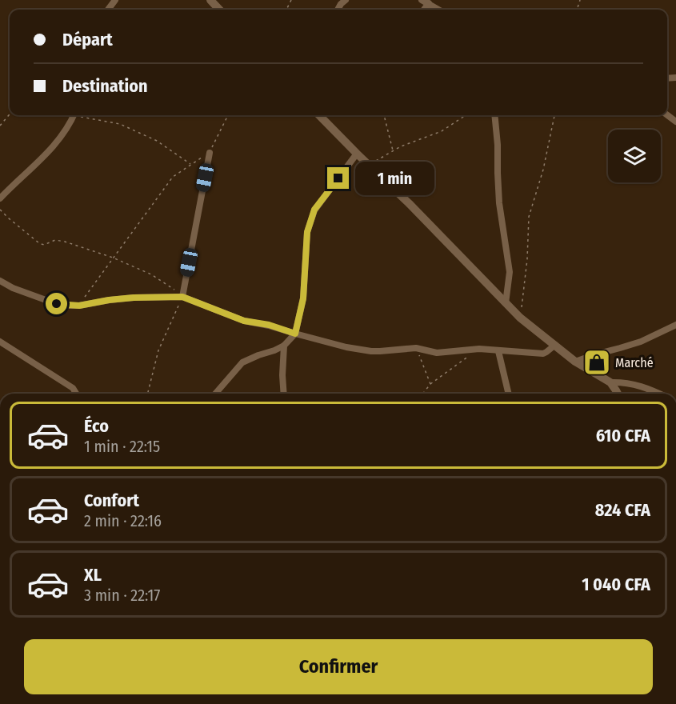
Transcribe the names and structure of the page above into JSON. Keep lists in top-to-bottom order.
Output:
{
  "places": {
    "shop": ["Marché"]
  },
  "page": {
    "banner": ["Départ", "Destination"],
    "bubble": "1 min",
    "list": [
      {
        "name": "Éco",
        "note": "1 min · 22:15",
        "value": "610 CFA"
      },
      {
        "name": "Confort",
        "note": "2 min · 22:16",
        "value": "824 CFA"
      },
      {
        "name": "XL",
        "note": "3 min · 22:17",
        "value": "1 040 CFA"
      }
    ],
    "buttons": "Confirmer"
  }
}
